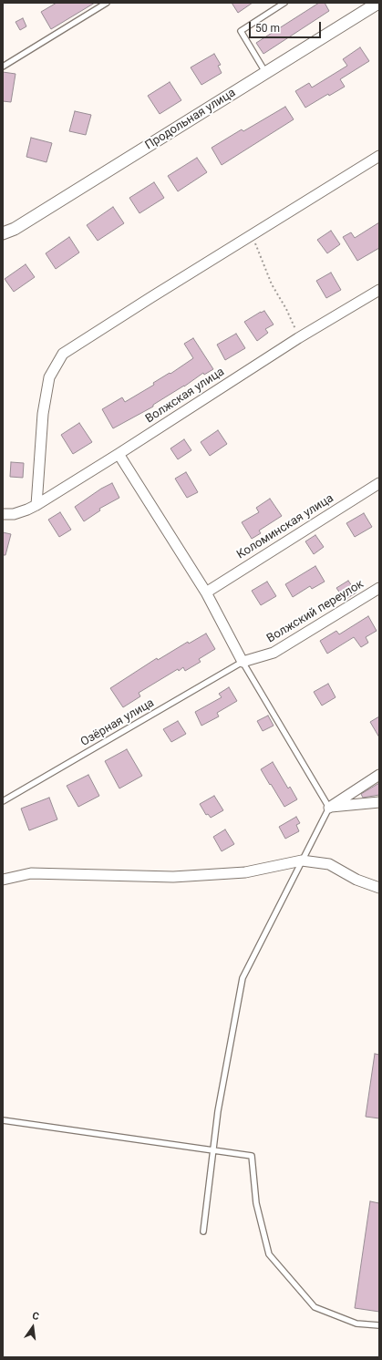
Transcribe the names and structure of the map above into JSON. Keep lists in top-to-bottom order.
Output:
{
  "streets": {
    "street": [
      "Продольная улица",
      "Волжская улица",
      "Коломинская улица",
      "Волжский переулок"
    ],
    "lane": ["Озёрная улица"]
  },
  "crossings": [
    ["Волжский переулок", "Озёрная улица"]
  ],
  "scale_bar": "50 m",
  "north": "top"
}
